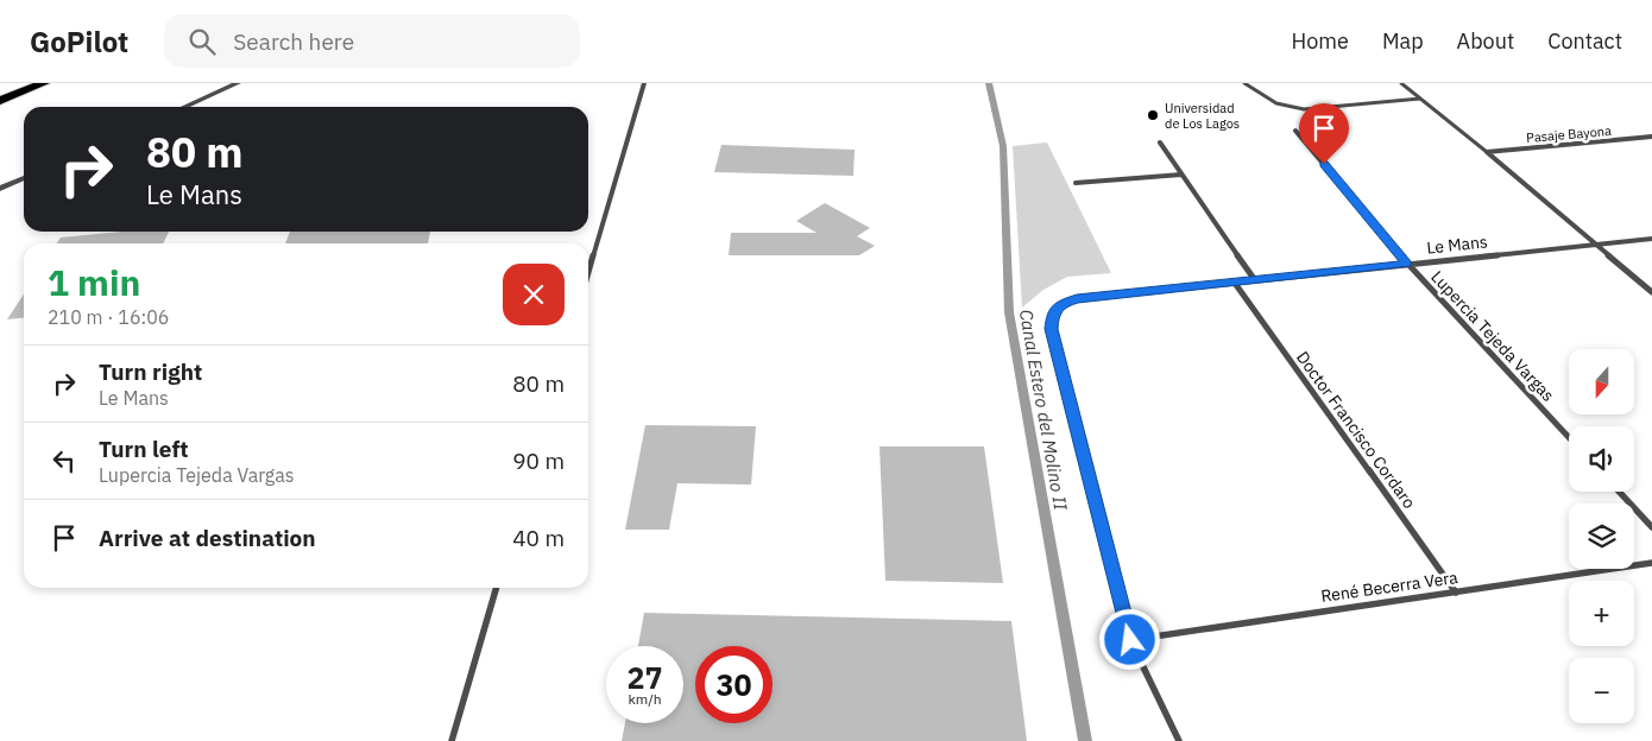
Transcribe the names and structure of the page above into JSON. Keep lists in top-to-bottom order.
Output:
{
  "streets": {
    "street": [
      "Pasaje Bayona",
      "Le Mans",
      "Lupercia Tejeda Vargas",
      "Doctor Francisco Cordaro",
      "René Becerra Vera"
    ]
  },
  "crossings": [
    ["Le Mans", "Lupercia Tejeda Vargas"],
    ["Le Mans", "Doctor Francisco Cordaro"],
    ["Le Mans", "René Becerra Vera"],
    ["Doctor Francisco Cordaro", "René Becerra Vera"]
  ],
  "water": ["Canal Estero del Molino II"],
  "places": ["Universidad de Los Lagos"],
  "north": "bottom",
  "page": {
    "header": "GoPilot",
    "search": "Search here",
    "nav": [
      "Home",
      "Map",
      "About",
      "Contact"
    ],
    "turn": ["80 m", "Le Mans"],
    "heading": ["1 min", "210 m · 16:06"],
    "list": [
      {
        "name": "Turn right",
        "note": "Le Mans",
        "value": "80 m"
      },
      {
        "name": "Turn left",
        "note": "Lupercia Tejeda Vargas",
        "value": "90 m"
      },
      {
        "name": "Arrive at destination",
        "value": "40 m"
      }
    ],
    "map_buttons": ["+", "−"],
    "speed": "27 km/h",
    "limit": "30"
  }
}
